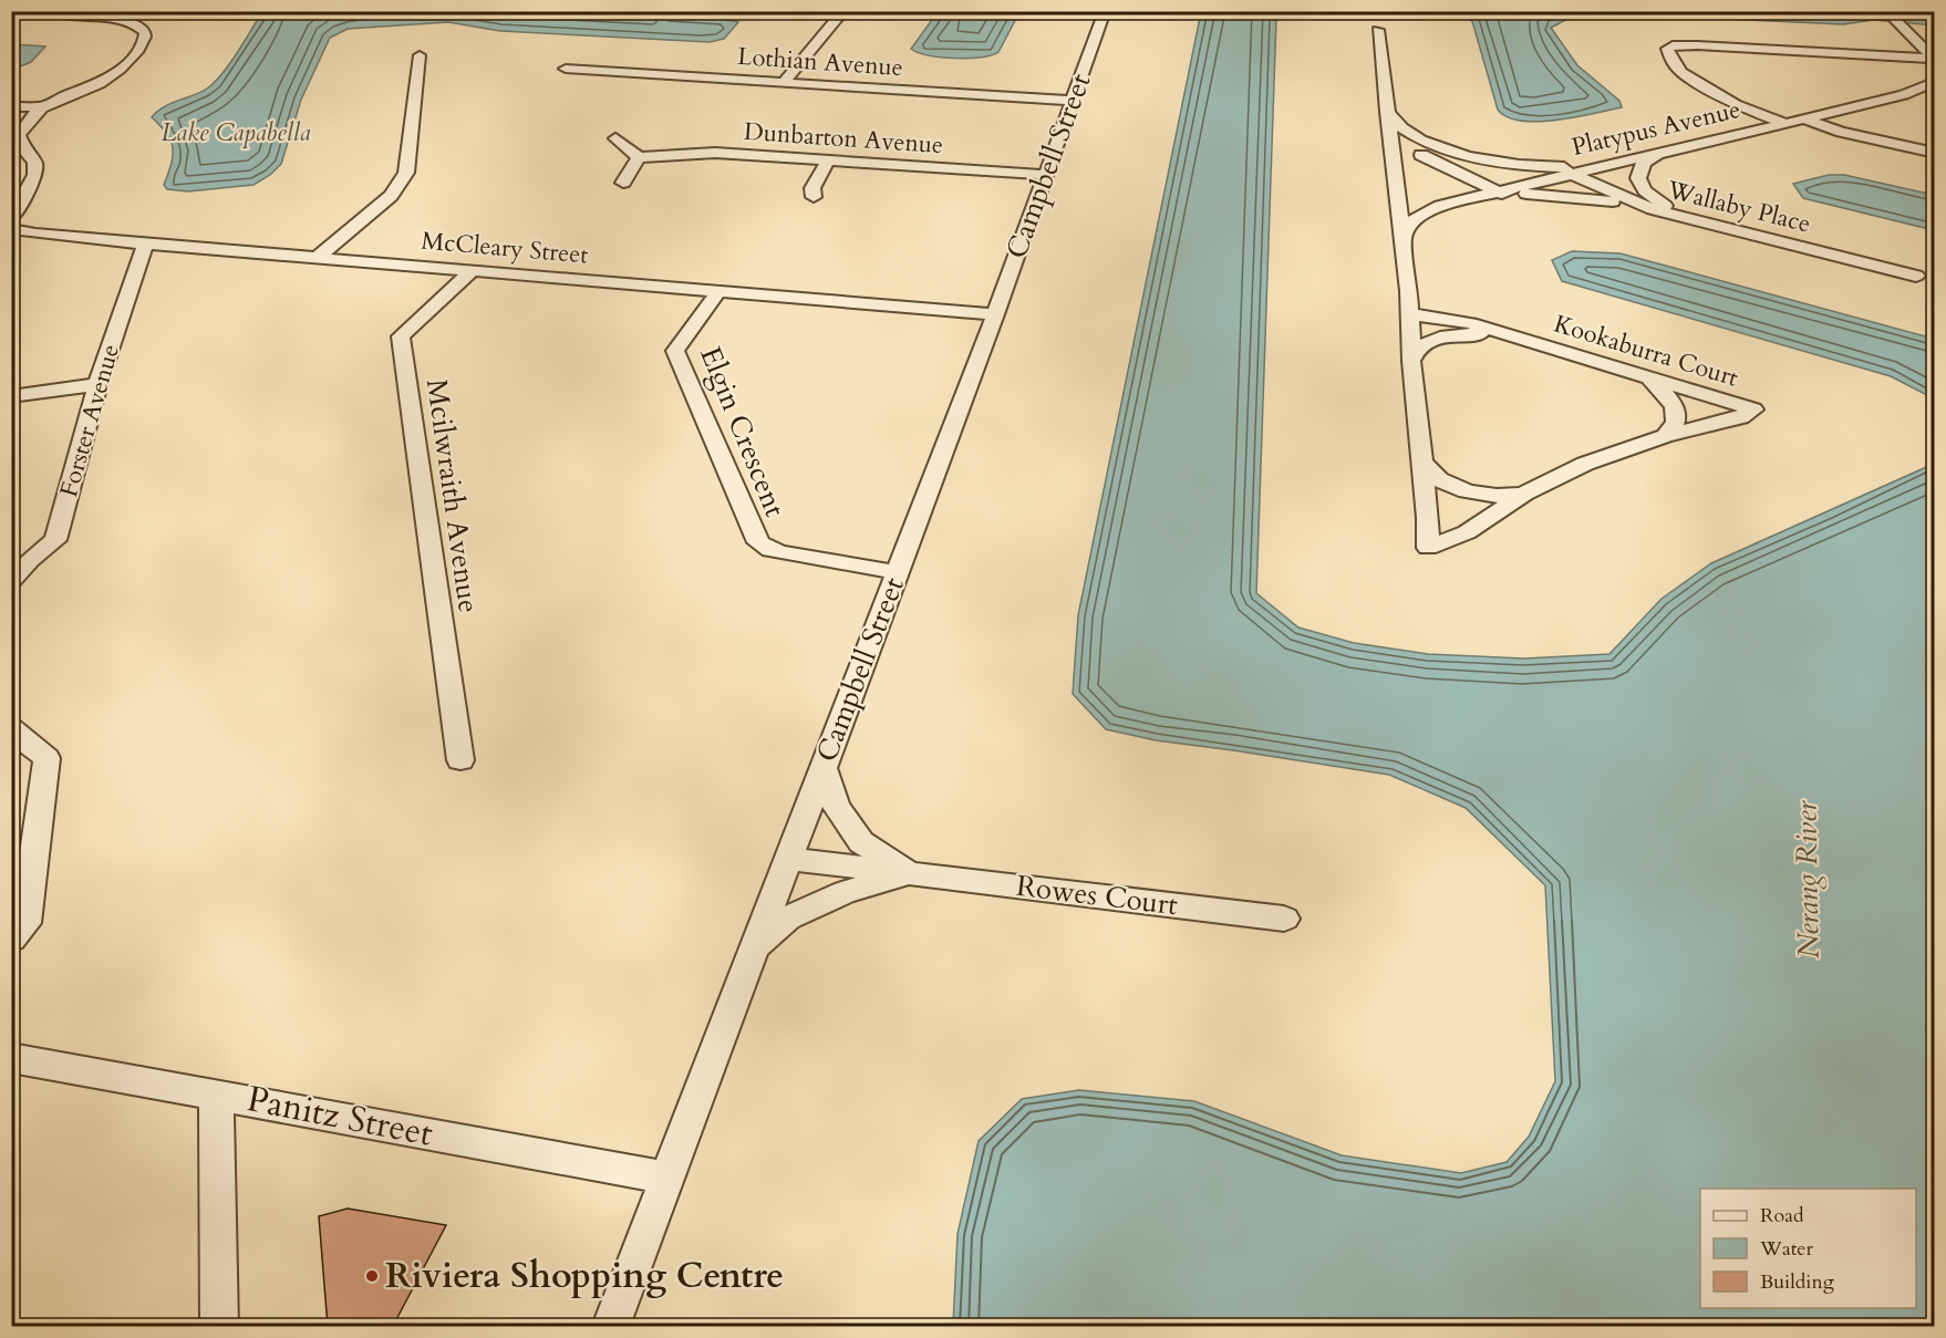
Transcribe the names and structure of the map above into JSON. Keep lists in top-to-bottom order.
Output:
{
  "streets": {
    "street": [
      "Lothian Avenue",
      "Platypus Avenue",
      "Dunbarton Avenue",
      "Campbell Street",
      "Wallaby Place",
      "McCleary Street",
      "Kookaburra Court",
      "Forster Avenue",
      "Elgin Crescent",
      "Mcilwraith Avenue",
      "Rowes Court",
      "Panitz Street"
    ]
  },
  "crossings": [
    ["Lothian Avenue", "Campbell Street"],
    ["Platypus Avenue", "Wallaby Place"],
    ["Dunbarton Avenue", "Campbell Street"],
    ["Campbell Street", "McCleary Street"],
    ["Campbell Street", "Elgin Crescent"],
    ["Campbell Street", "Rowes Court"],
    ["Campbell Street", "Panitz Street"],
    ["McCleary Street", "Forster Avenue"],
    ["McCleary Street", "Elgin Crescent"],
    ["McCleary Street", "Mcilwraith Avenue"]
  ],
  "water": ["Lake Capabella", "Nerang River"],
  "places": ["Riviera Shopping Centre"],
  "legend": ["Road", "Water", "Building"]
}
